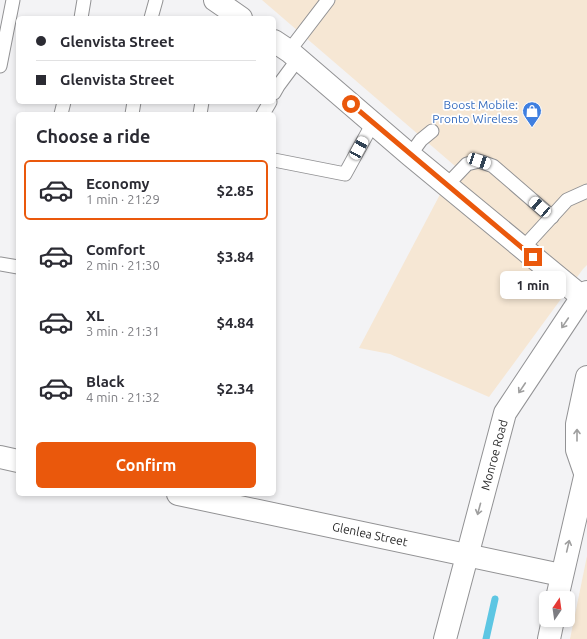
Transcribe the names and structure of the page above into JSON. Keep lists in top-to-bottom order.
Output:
{
  "streets": {
    "street": ["Monroe Road", "Glenlea Street"]
  },
  "crossings": [
    ["Monroe Road", "Glenlea Street"]
  ],
  "places": {
    "shop": ["Boost Mobile: Pronto Wireless"]
  },
  "north": "top",
  "page": {
    "banner": ["Glenvista Street", "Glenvista Street"],
    "heading": "Choose a ride",
    "list": [
      {
        "name": "Economy",
        "note": "1 min · 21:29",
        "value": "$2.85"
      },
      {
        "name": "Comfort",
        "note": "2 min · 21:30",
        "value": "$3.84"
      },
      {
        "name": "XL",
        "note": "3 min · 21:31",
        "value": "$4.84"
      },
      {
        "name": "Black",
        "note": "4 min · 21:32",
        "value": "$2.34"
      }
    ],
    "bubble": "1 min",
    "buttons": "Confirm"
  }
}
